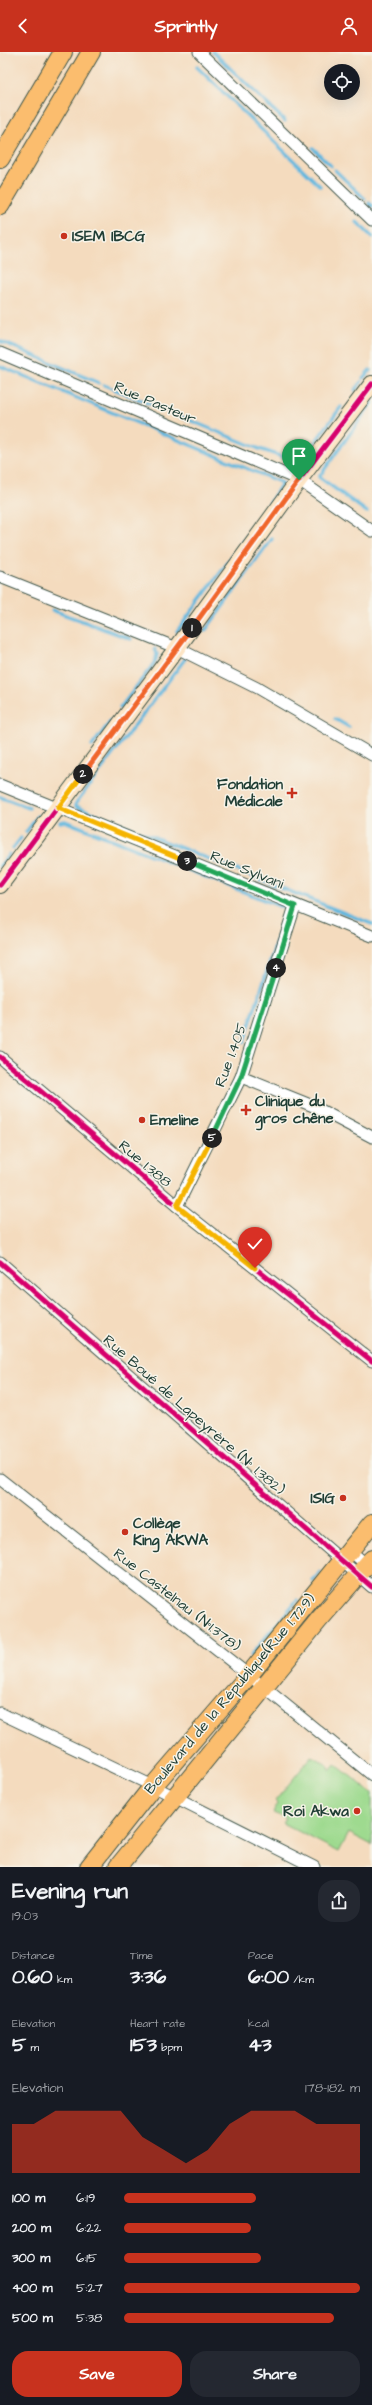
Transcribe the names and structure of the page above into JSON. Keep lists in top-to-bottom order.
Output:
{
  "streets": {
    "main road": ["Boulevard de la République(Rue 1.729)"],
    "street": [
      "Rue Pasteur",
      "Rue Sylvani",
      "Rue 1.405",
      "Rue 1.388",
      "Rue Boué de Lapeyrère (N° 1.382)",
      "Rue Castelnau (N°1.378)"
    ]
  },
  "crossings": [
    ["Rue Sylvani", "Rue 1.405"],
    ["Rue 1.405", "Rue 1.388"],
    ["Rue Boué de Lapeyrère (N° 1.382)", "Boulevard de la République(Rue 1.729)"],
    ["Rue Castelnau (N°1.378)", "Boulevard de la République(Rue 1.729)"]
  ],
  "places": {
    "other": [
      "ISEM IBCG",
      "Emeline",
      "ISIG",
      "Collège King AKWA",
      "Roi Akwa"
    ],
    "health": ["Fondation Médicale", "Clinique du gros chêne"]
  },
  "page": {
    "header": "Sprintly",
    "pins": [
      "1",
      "2",
      "3",
      "4",
      "5"
    ],
    "heading": ["Evening run", "19:03"],
    "stats": [
      ["Distance", "0.60 km"],
      ["Time", "3:36"],
      ["Pace", "6:00 /km"],
      ["Elevation", "5 m"],
      ["Heart rate", "153 bpm"],
      ["kcal", "43"]
    ],
    "chart": ["Elevation", "178–182 m"],
    "list": [
      {
        "name": "100 m",
        "note": "6:19"
      },
      {
        "name": "200 m",
        "note": "6:22"
      },
      {
        "name": "300 m",
        "note": "6:15"
      },
      {
        "name": "400 m",
        "note": "5:27"
      },
      {
        "name": "500 m",
        "note": "5:38"
      }
    ],
    "buttons": ["Save", "Share"]
  }
}
